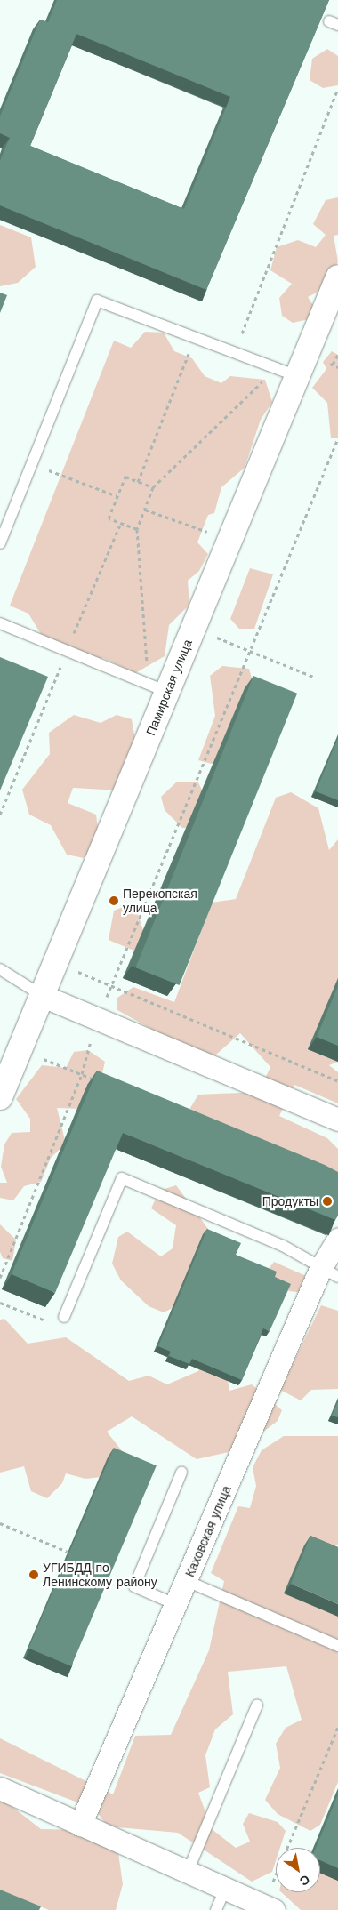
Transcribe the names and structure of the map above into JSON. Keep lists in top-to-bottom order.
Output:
{
  "streets": {
    "street": ["Памирская улица", "Каховская улица"]
  },
  "places": ["Перекопская улица", "Продукты", "УГИБДД по Ленинскому району"],
  "north": "bottom right"
}
